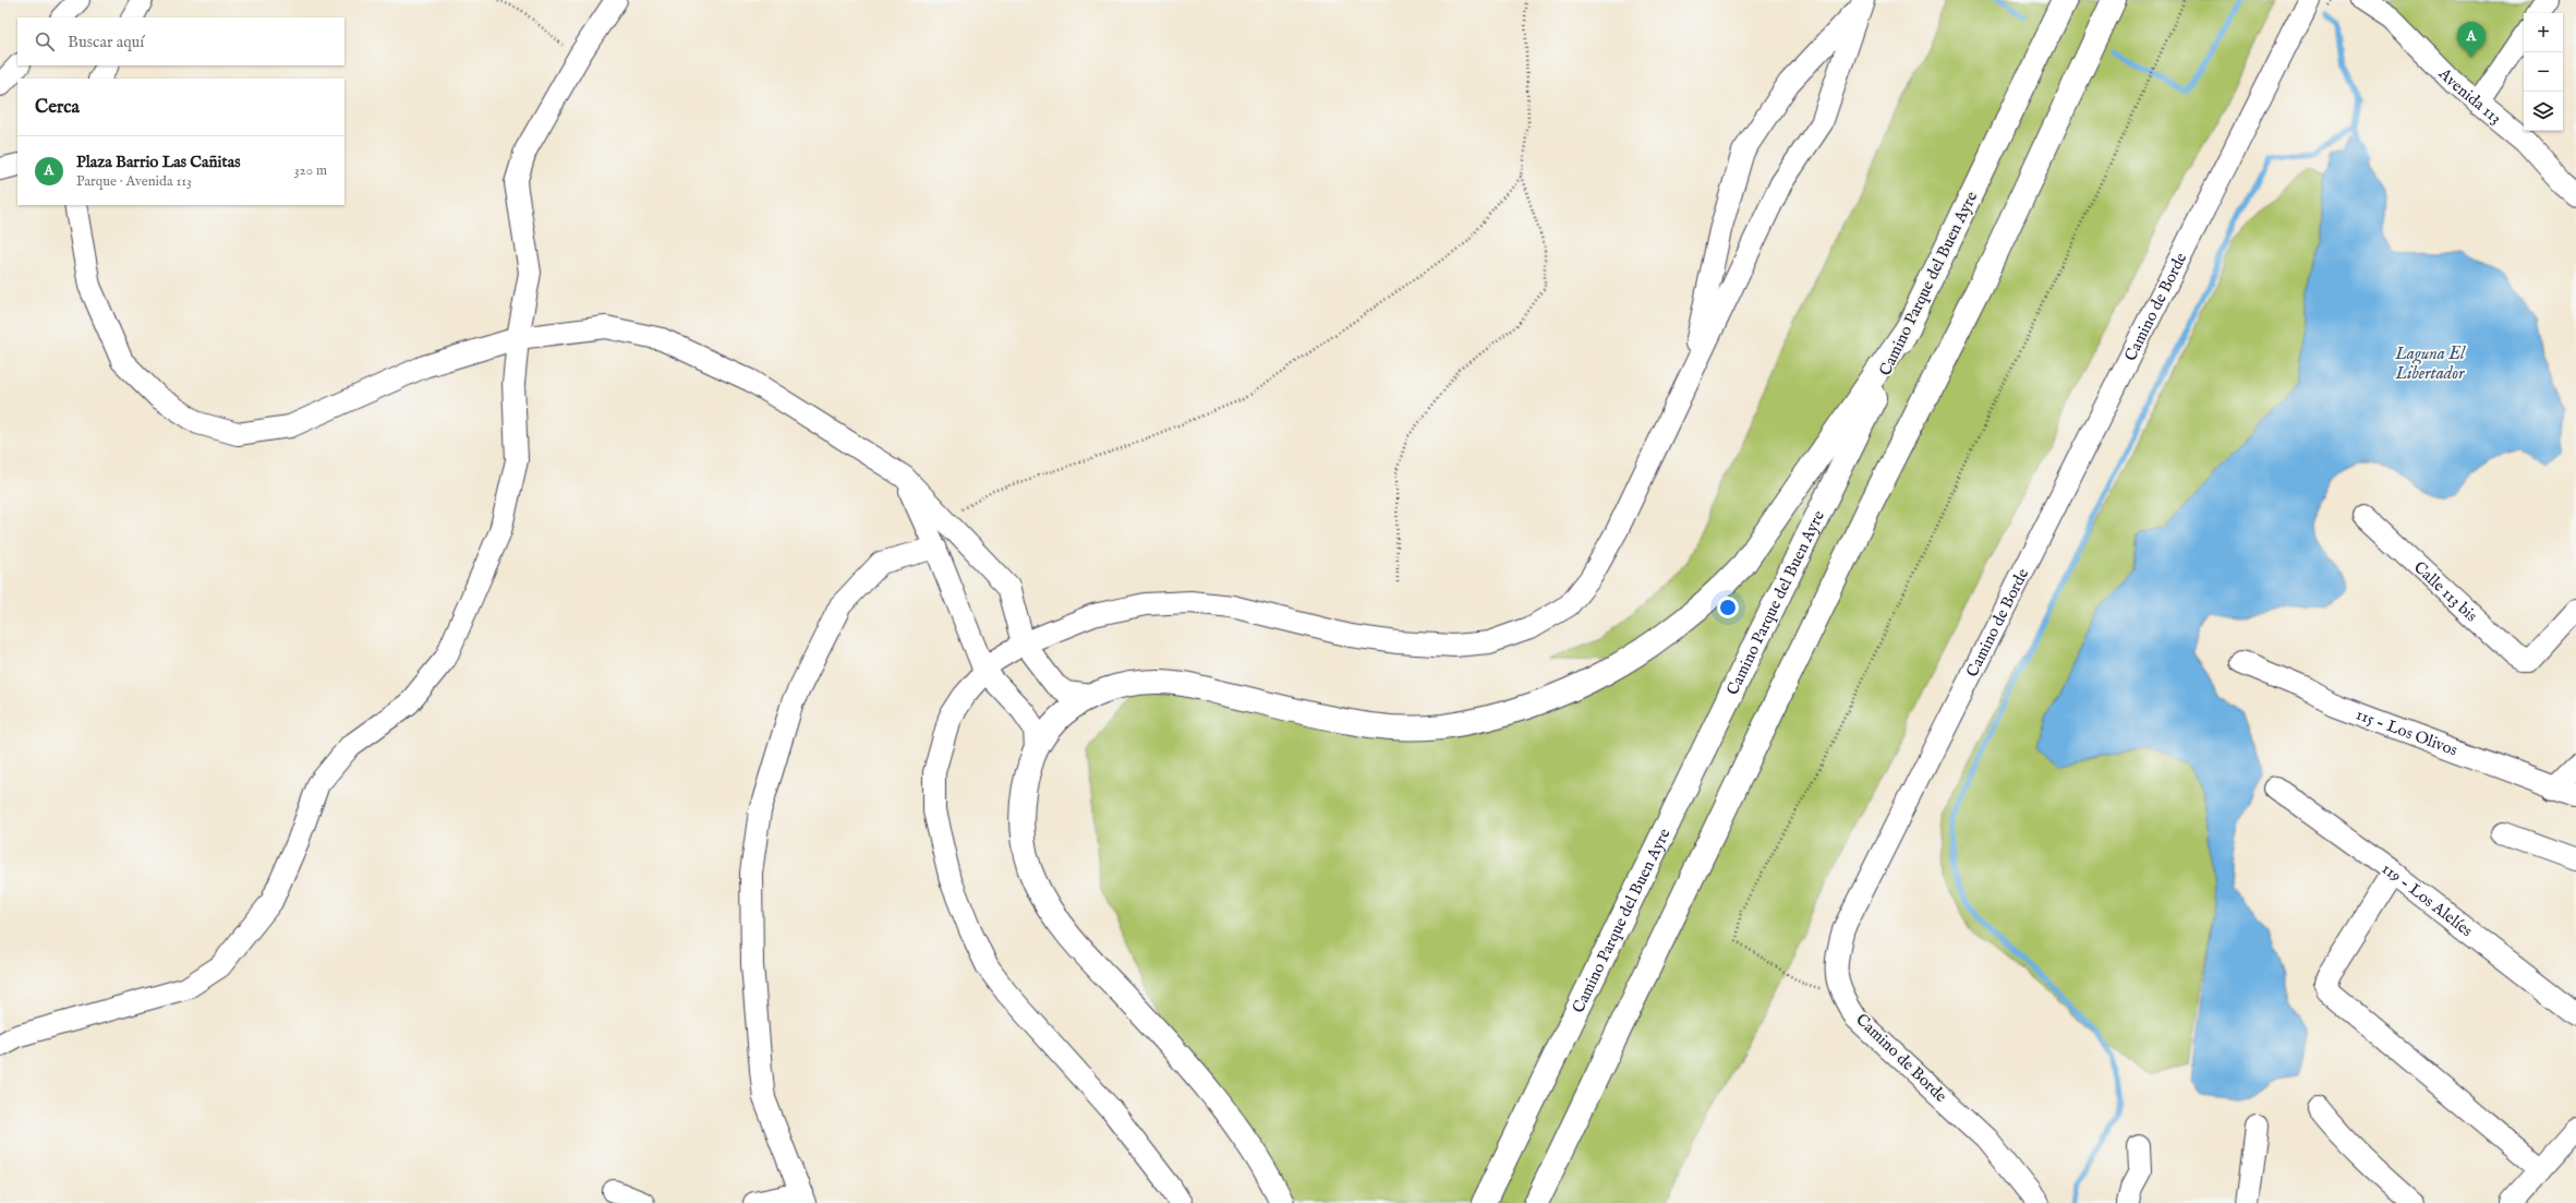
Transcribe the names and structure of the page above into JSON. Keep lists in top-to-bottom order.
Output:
{
  "streets": {
    "highway": ["Camino Parque del Buen Ayre"],
    "street": [
      "Avenida 113",
      "Camino de Borde",
      "Calle 113 bis",
      "115 - Los Olivos",
      "119 - Los Alelíes"
    ]
  },
  "water": ["Laguna El Libertador"],
  "page": {
    "map_buttons": ["+", "−"],
    "search": "Buscar aquí",
    "pins": "A",
    "heading": "Cerca",
    "list": [
      {
        "mark": "A",
        "name": "Plaza Barrio Las Cañitas",
        "note": "Parque · Avenida 113",
        "value": "320 m"
      }
    ]
  }
}
